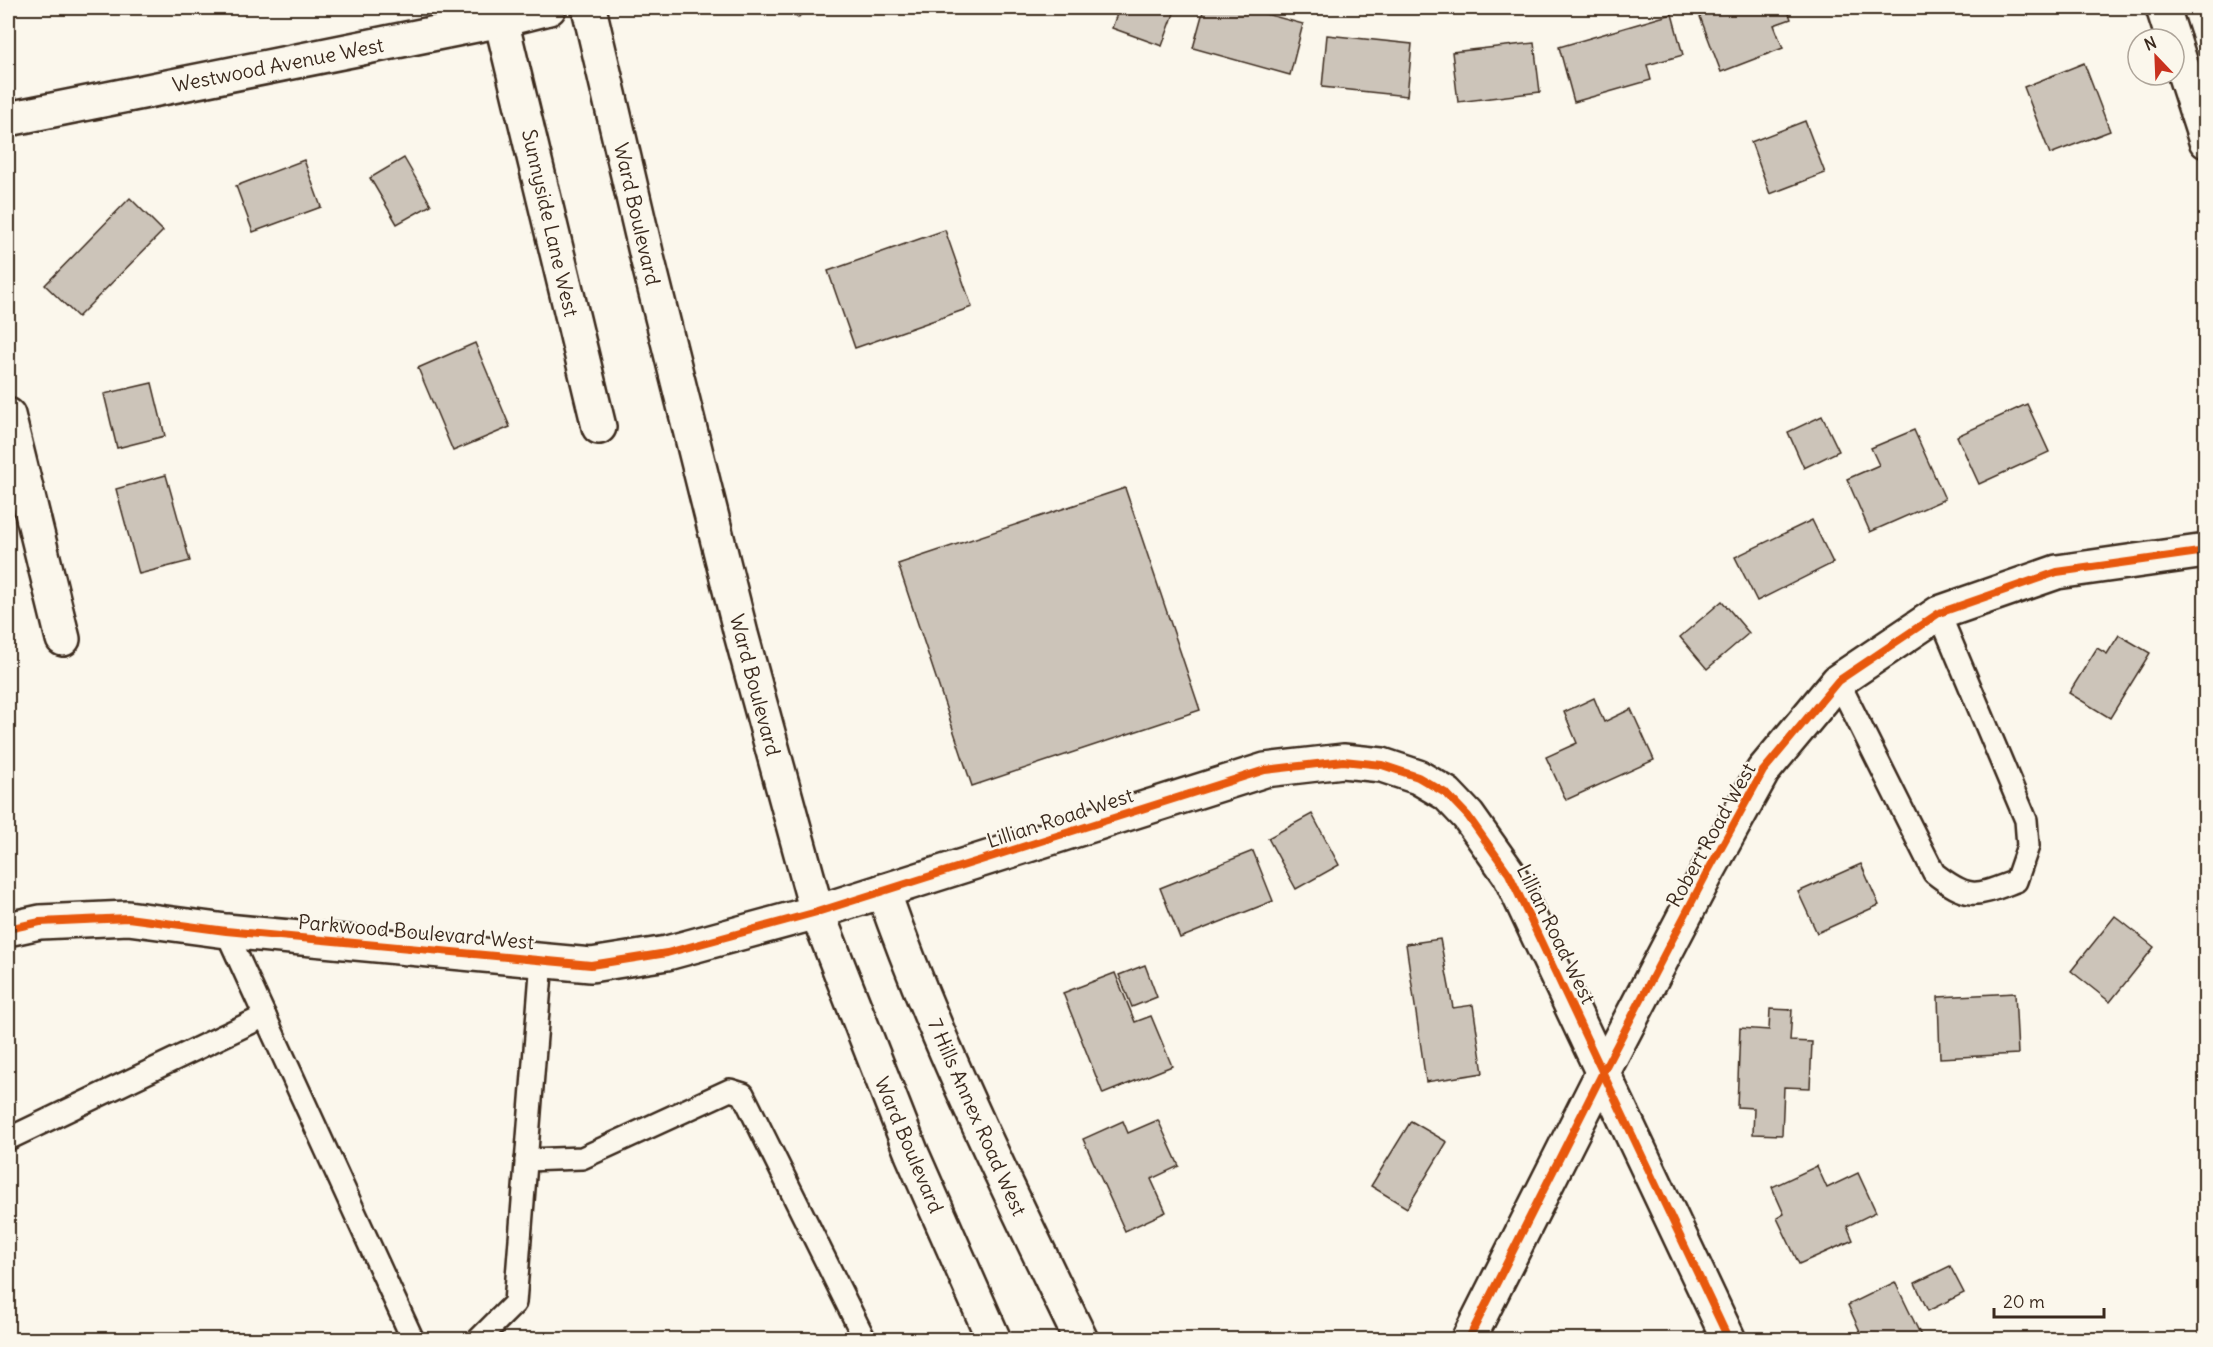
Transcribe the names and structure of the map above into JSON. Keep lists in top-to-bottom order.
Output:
{
  "streets": {
    "street": [
      "Westwood Avenue West",
      "Ward Boulevard",
      "Sunnyside Lane West",
      "Lillian Road West",
      "Robert Road West",
      "Parkwood Boulevard West",
      "7 Hills Annex Road West"
    ]
  },
  "crossings": [
    ["Westwood Avenue West", "Sunnyside Lane West"],
    ["Ward Boulevard", "Lillian Road West"],
    ["Ward Boulevard", "Parkwood Boulevard West"],
    ["Lillian Road West", "Robert Road West"],
    ["Lillian Road West", "Parkwood Boulevard West"],
    ["Lillian Road West", "7 Hills Annex Road West"]
  ],
  "scale_bar": "20 m",
  "north": "top left"
}
